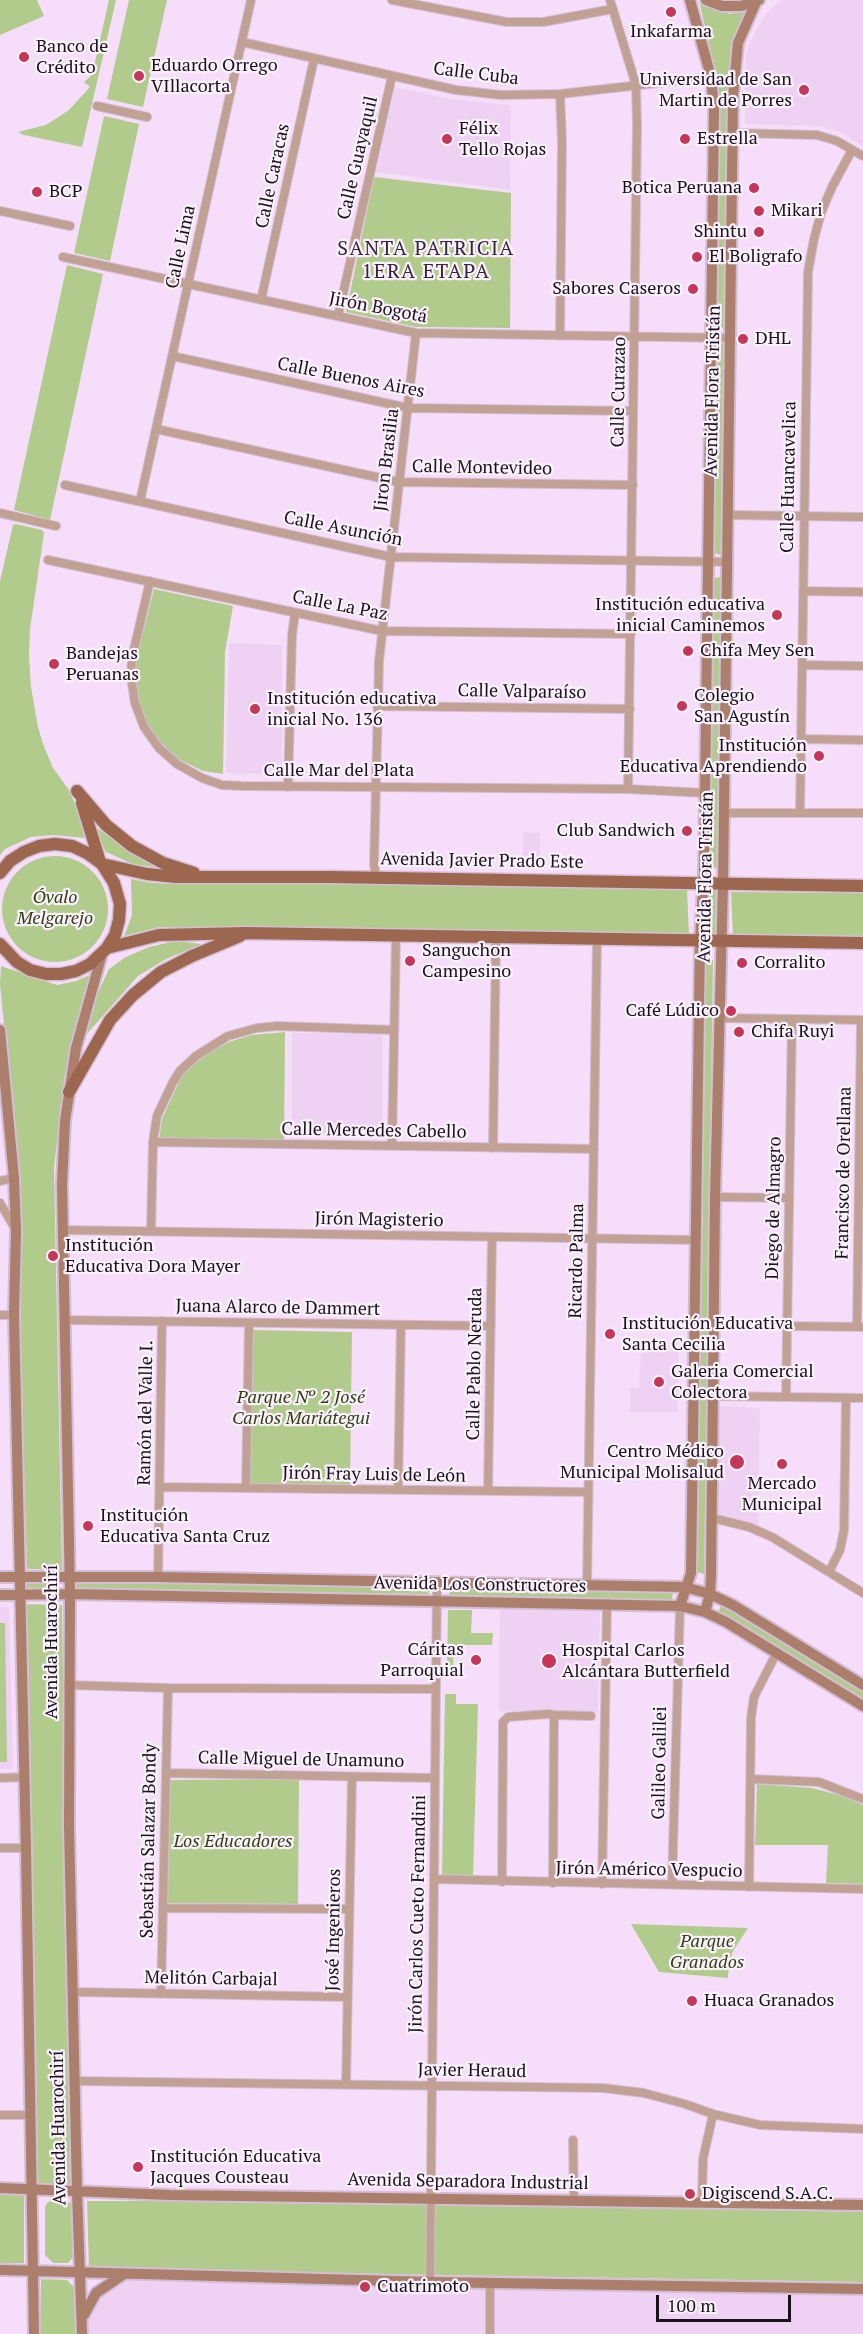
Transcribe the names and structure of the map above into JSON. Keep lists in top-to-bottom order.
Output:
{
  "streets": {
    "main road": [
      "Avenida Flora Tristán",
      "Avenida Javier Prado Este",
      "Avenida Los Constructores",
      "Avenida Huarochirí",
      "Avenida Separadora Industrial"
    ],
    "street": [
      "Calle Cuba",
      "Calle Guayaquil",
      "Calle Caracas",
      "Calle Lima",
      "Jirón Bogotá",
      "Calle Buenos Aires",
      "Calle Curazao",
      "Jiron Brasilia",
      "Calle Montevideo",
      "Calle Huancavelica",
      "Calle Asunción",
      "Calle La Paz",
      "Calle Valparaíso",
      "Calle Mar del Plata",
      "Calle Mercedes Cabello",
      "Francisco de Orellana",
      "Diego de Almagro",
      "Jirón Magisterio",
      "Ricardo Palma",
      "Juana Alarco de Dammert",
      "Calle Pablo Neruda",
      "Ramón del Valle I.",
      "Jirón Fray Luis de León",
      "Calle Miguel de Unamuno",
      "Galileo Galilei",
      "Sebastián Salazar Bondy",
      "Jirón Américo Vespucio",
      "Jirón Carlos Cueto Fernandini",
      "José Ingenieros",
      "Melitón Carbajal",
      "Javier Heraud"
    ]
  },
  "crossings": [
    ["Calle Cuba", "Calle Guayaquil"],
    ["Calle Cuba", "Calle Caracas"],
    ["Calle Cuba", "Calle Lima"],
    ["Calle Cuba", "Avenida Flora Tristán"],
    ["Calle Cuba", "Calle Curazao"],
    ["Calle Guayaquil", "Jirón Bogotá"],
    ["Calle Caracas", "Jirón Bogotá"],
    ["Calle Lima", "Jirón Bogotá"],
    ["Calle Lima", "Calle Buenos Aires"],
    ["Calle Lima", "Calle Montevideo"],
    ["Calle Lima", "Calle Asunción"],
    ["Jirón Bogotá", "Avenida Flora Tristán"],
    ["Jirón Bogotá", "Calle Curazao"],
    ["Jirón Bogotá", "Jiron Brasilia"],
    ["Calle Buenos Aires", "Calle Curazao"],
    ["Calle Buenos Aires", "Jiron Brasilia"],
    ["Avenida Flora Tristán", "Calle Asunción"],
    ["Avenida Flora Tristán", "Calle Mar del Plata"],
    ["Avenida Flora Tristán", "Avenida Javier Prado Este"],
    ["Avenida Flora Tristán", "Jirón Magisterio"],
    ["Avenida Flora Tristán", "Avenida Los Constructores"],
    ["Avenida Flora Tristán", "Galileo Galilei"],
    ["Calle Curazao", "Calle Montevideo"],
    ["Calle Curazao", "Calle Asunción"],
    ["Calle Curazao", "Calle La Paz"],
    ["Calle Curazao", "Calle Valparaíso"],
    ["Calle Curazao", "Calle Mar del Plata"],
    ["Jiron Brasilia", "Calle Montevideo"],
    ["Jiron Brasilia", "Calle Asunción"],
    ["Jiron Brasilia", "Calle La Paz"],
    ["Jiron Brasilia", "Calle Valparaíso"],
    ["Jiron Brasilia", "Calle Mar del Plata"],
    ["Jiron Brasilia", "Avenida Javier Prado Este"],
    ["Calle La Paz", "Calle Mar del Plata"],
    ["Calle Mercedes Cabello", "Ricardo Palma"],
    ["Jirón Magisterio", "Ricardo Palma"],
    ["Jirón Magisterio", "Calle Pablo Neruda"],
    ["Jirón Magisterio", "Avenida Huarochirí"],
    ["Ricardo Palma", "Jirón Fray Luis de León"],
    ["Ricardo Palma", "Avenida Los Constructores"],
    ["Juana Alarco de Dammert", "Calle Pablo Neruda"],
    ["Juana Alarco de Dammert", "Ramón del Valle I."],
    ["Juana Alarco de Dammert", "Avenida Huarochirí"],
    ["Calle Pablo Neruda", "Jirón Fray Luis de León"],
    ["Ramón del Valle I.", "Jirón Fray Luis de León"],
    ["Ramón del Valle I.", "Avenida Los Constructores"],
    ["Avenida Los Constructores", "Avenida Huarochirí"],
    ["Avenida Los Constructores", "Galileo Galilei"],
    ["Avenida Los Constructores", "Jirón Carlos Cueto Fernandini"],
    ["Avenida Huarochirí", "Melitón Carbajal"],
    ["Avenida Huarochirí", "Javier Heraud"],
    ["Avenida Huarochirí", "Avenida Separadora Industrial"],
    ["Calle Miguel de Unamuno", "Sebastián Salazar Bondy"],
    ["Calle Miguel de Unamuno", "Jirón Carlos Cueto Fernandini"],
    ["Calle Miguel de Unamuno", "José Ingenieros"],
    ["Galileo Galilei", "Jirón Américo Vespucio"],
    ["Sebastián Salazar Bondy", "Melitón Carbajal"],
    ["Jirón Américo Vespucio", "Jirón Carlos Cueto Fernandini"],
    ["Jirón Carlos Cueto Fernandini", "Javier Heraud"],
    ["Jirón Carlos Cueto Fernandini", "Avenida Separadora Industrial"],
    ["José Ingenieros", "Melitón Carbajal"],
    ["José Ingenieros", "Javier Heraud"]
  ],
  "districts": ["SANTA PATRICIA 1ERA ETAPA"],
  "parks": [
    "Óvalo Melgarejo",
    "Parque Nº 2 José Carlos Mariátegui",
    "Los Educadores",
    "Parque Granados"
  ],
  "places": [
    "Inkafarma",
    "Banco de Crédito",
    "Eduardo Orrego VIllacorta",
    "Universidad de San Martin de Porres",
    "Félix Tello Rojas",
    "Estrella",
    "Botica Peruana",
    "BCP",
    "Mikari",
    "Shintu",
    "El Boligrafo",
    "Sabores Caseros",
    "DHL",
    "Institución educativa inicial Caminemos",
    "Chifa Mey Sen",
    "Bandejas Peruanas",
    "Colegio San Agustín",
    "Institución educativa inicial No. 136",
    "Institución Educativa Aprendiendo",
    "Club Sandwich",
    "Sanguchon Campesino",
    "Corralito",
    "Café Lúdico",
    "Chifa Ruyi",
    "Institución Educativa Dora Mayer",
    "Institución Educativa Santa Cecilia",
    "Galeria Comercial Colectora",
    "Centro Médico Municipal Molisalud",
    "Mercado Municipal",
    "Institución Educativa Santa Cruz",
    "Cáritas Parroquial",
    "Hospital Carlos Alcántara Butterfield",
    "Huaca Granados",
    "Institución Educativa Jacques Cousteau",
    "Digiscend S.A.C.",
    "Cuatrimoto"
  ],
  "scale_bar": "100 m"
}
